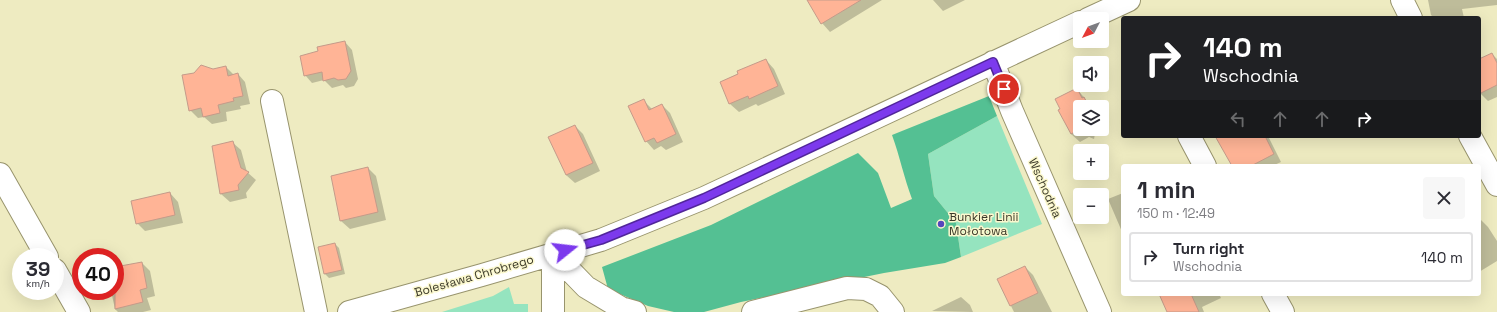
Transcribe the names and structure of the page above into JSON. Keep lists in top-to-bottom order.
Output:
{
  "streets": {
    "street": ["Wschodnia", "Bolesława Chrobrego"]
  },
  "crossings": [
    ["Wschodnia", "Bolesława Chrobrego"]
  ],
  "places": ["Bunkier Linii Mołotowa"],
  "north": "bottom left",
  "page": {
    "map_buttons": ["+", "−"],
    "turn": ["140 m", "Wschodnia"],
    "heading": ["1 min", "150 m · 12:49"],
    "list": [
      {
        "name": "Turn right",
        "note": "Wschodnia",
        "value": "140 m"
      }
    ],
    "speed": "39 km/h",
    "limit": "40"
  }
}
